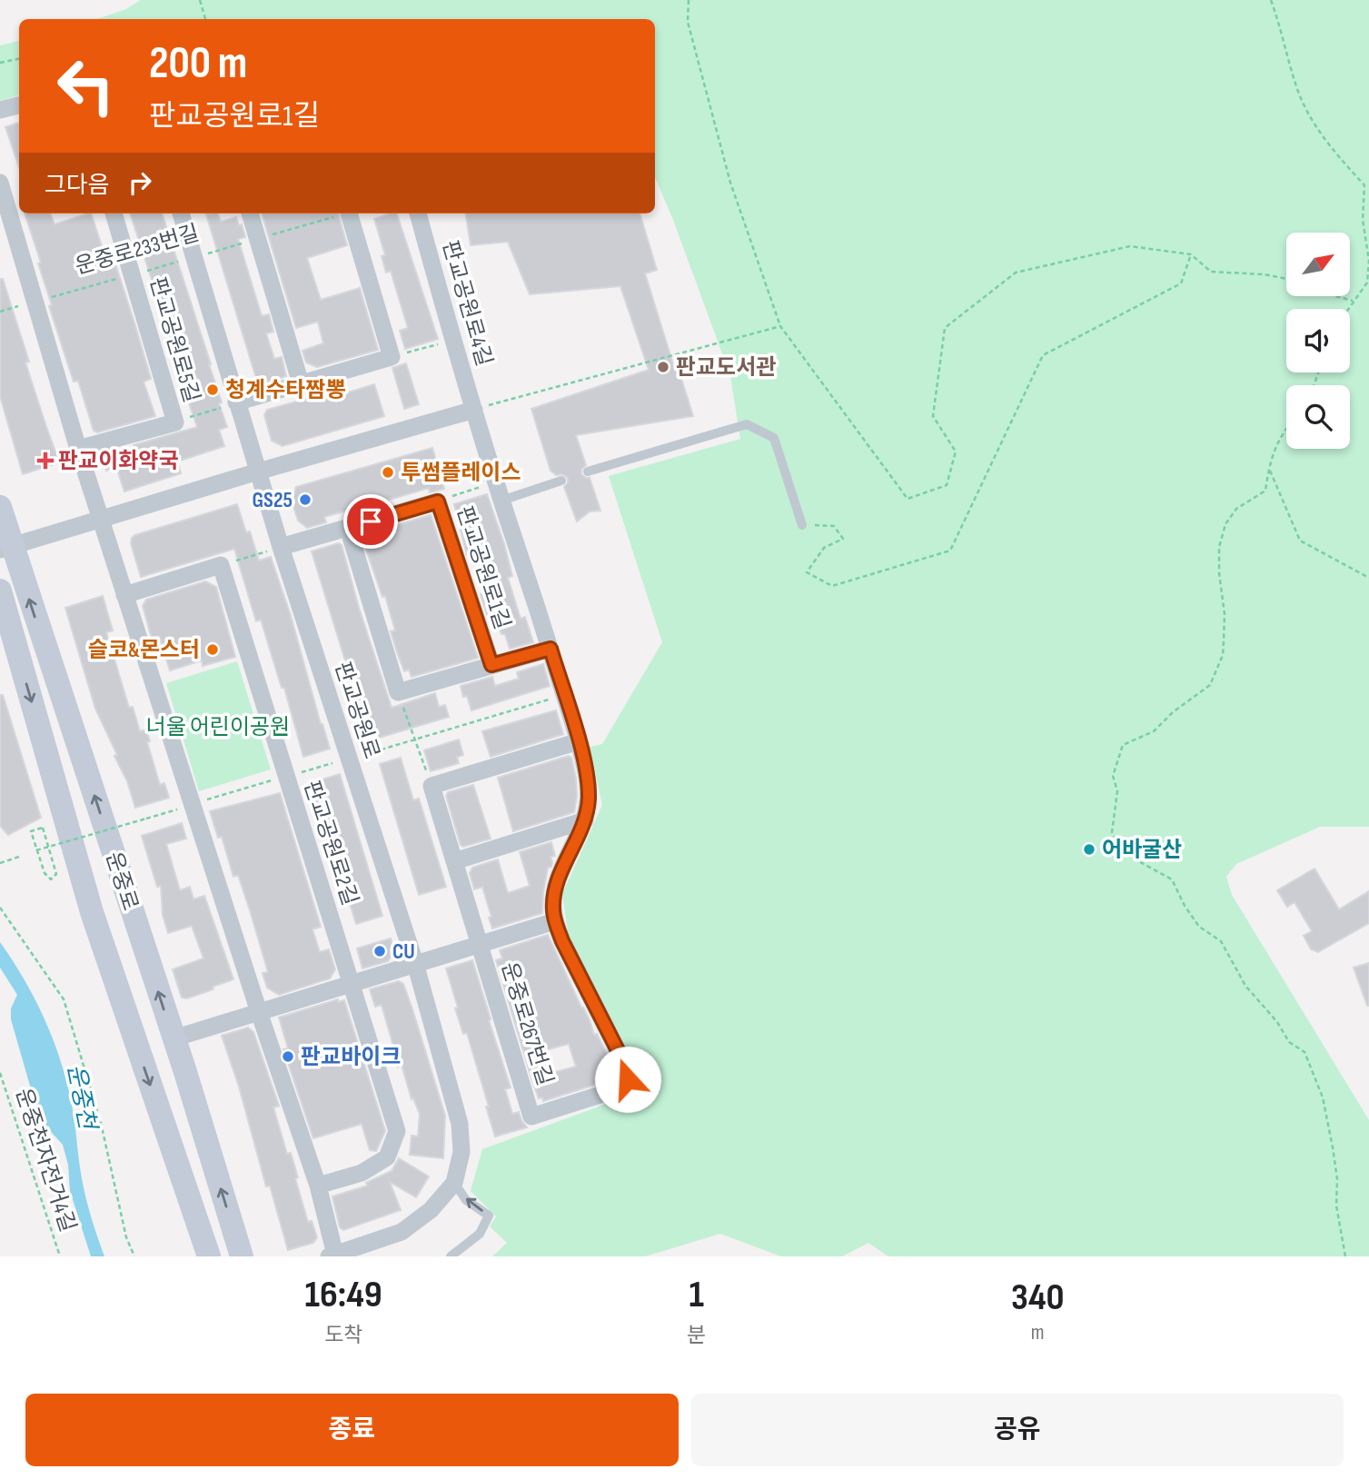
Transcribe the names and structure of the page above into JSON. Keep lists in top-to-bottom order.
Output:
{
  "streets": {
    "main road": ["운중로"],
    "street": [
      "판교공원로4길",
      "판교공원로5길",
      "판교공원로1길",
      "판교공원로",
      "판교공원로2길",
      "운중로267번길"
    ],
    "path": ["운중로233번길", "운중천자전거4길"]
  },
  "crossings": [
    ["운중로233번길", "판교공원로5길"],
    ["운중로233번길", "판교공원로"],
    ["판교공원로4길", "판교공원로1길"],
    ["판교공원로1길", "판교공원로"],
    ["판교공원로1길", "운중로267번길"]
  ],
  "water": ["운중천"],
  "parks": ["너울 어린이공원"],
  "places": {
    "other": [
      "판교도서관",
      "청계수타짬뽕",
      "투썸플레이스",
      "GS25",
      "슬코&몬스터",
      "어바굴산",
      "CU",
      "판교바이크"
    ],
    "health": ["판교이화약국"]
  },
  "north": "top right",
  "page": {
    "turn": ["200 m", "판교공원로1길"],
    "then": "그다음",
    "eta": [
      "16:49",
      "도착",
      "1",
      "분",
      "340",
      "m"
    ],
    "buttons": ["종료", "공유"]
  }
}
